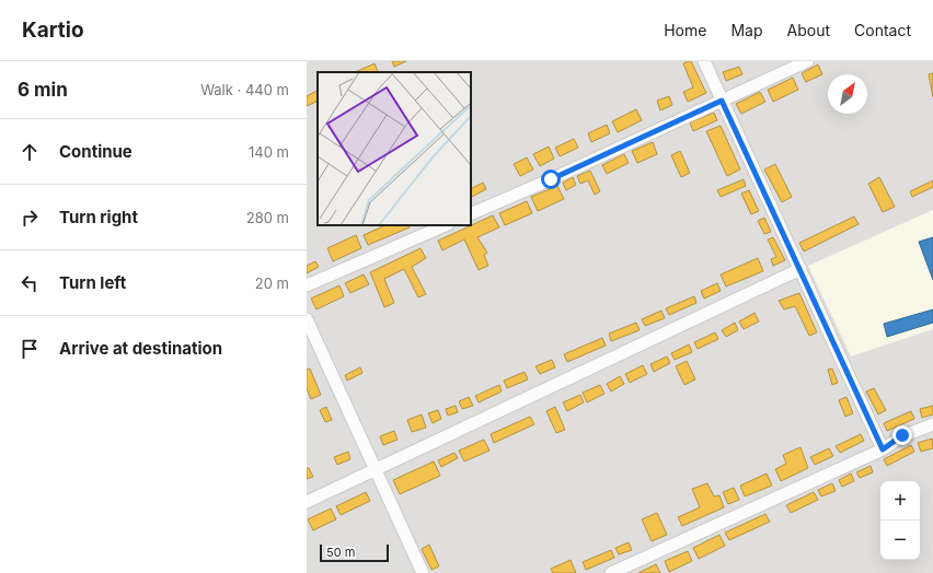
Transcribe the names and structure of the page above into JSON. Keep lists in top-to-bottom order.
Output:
{
  "scale_bar": "50 m",
  "north": "top right",
  "page": {
    "header": "Kartio",
    "nav": [
      "Home",
      "Map",
      "About",
      "Contact"
    ],
    "heading": ["6 min", "Walk · 440 m"],
    "list": [
      ["Continue", "140 m"],
      ["Turn right", "280 m"],
      ["Turn left", "20 m"],
      "Arrive at destination"
    ],
    "map_buttons": ["+", "−"],
    "scale": "50 m"
  }
}
